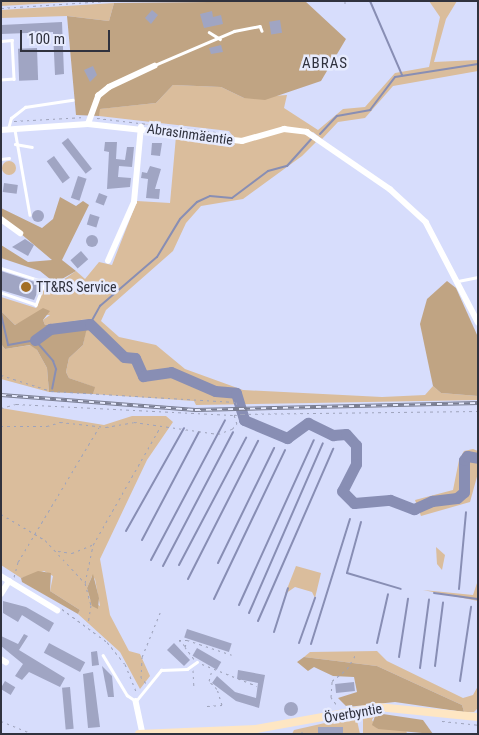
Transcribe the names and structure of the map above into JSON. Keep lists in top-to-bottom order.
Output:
{
  "streets": {
    "street": ["Abrasinmäentie", "Överbyntie"]
  },
  "districts": ["ABRAS"],
  "places": ["TT&RS Service"],
  "scale_bar": "100 m"
}
